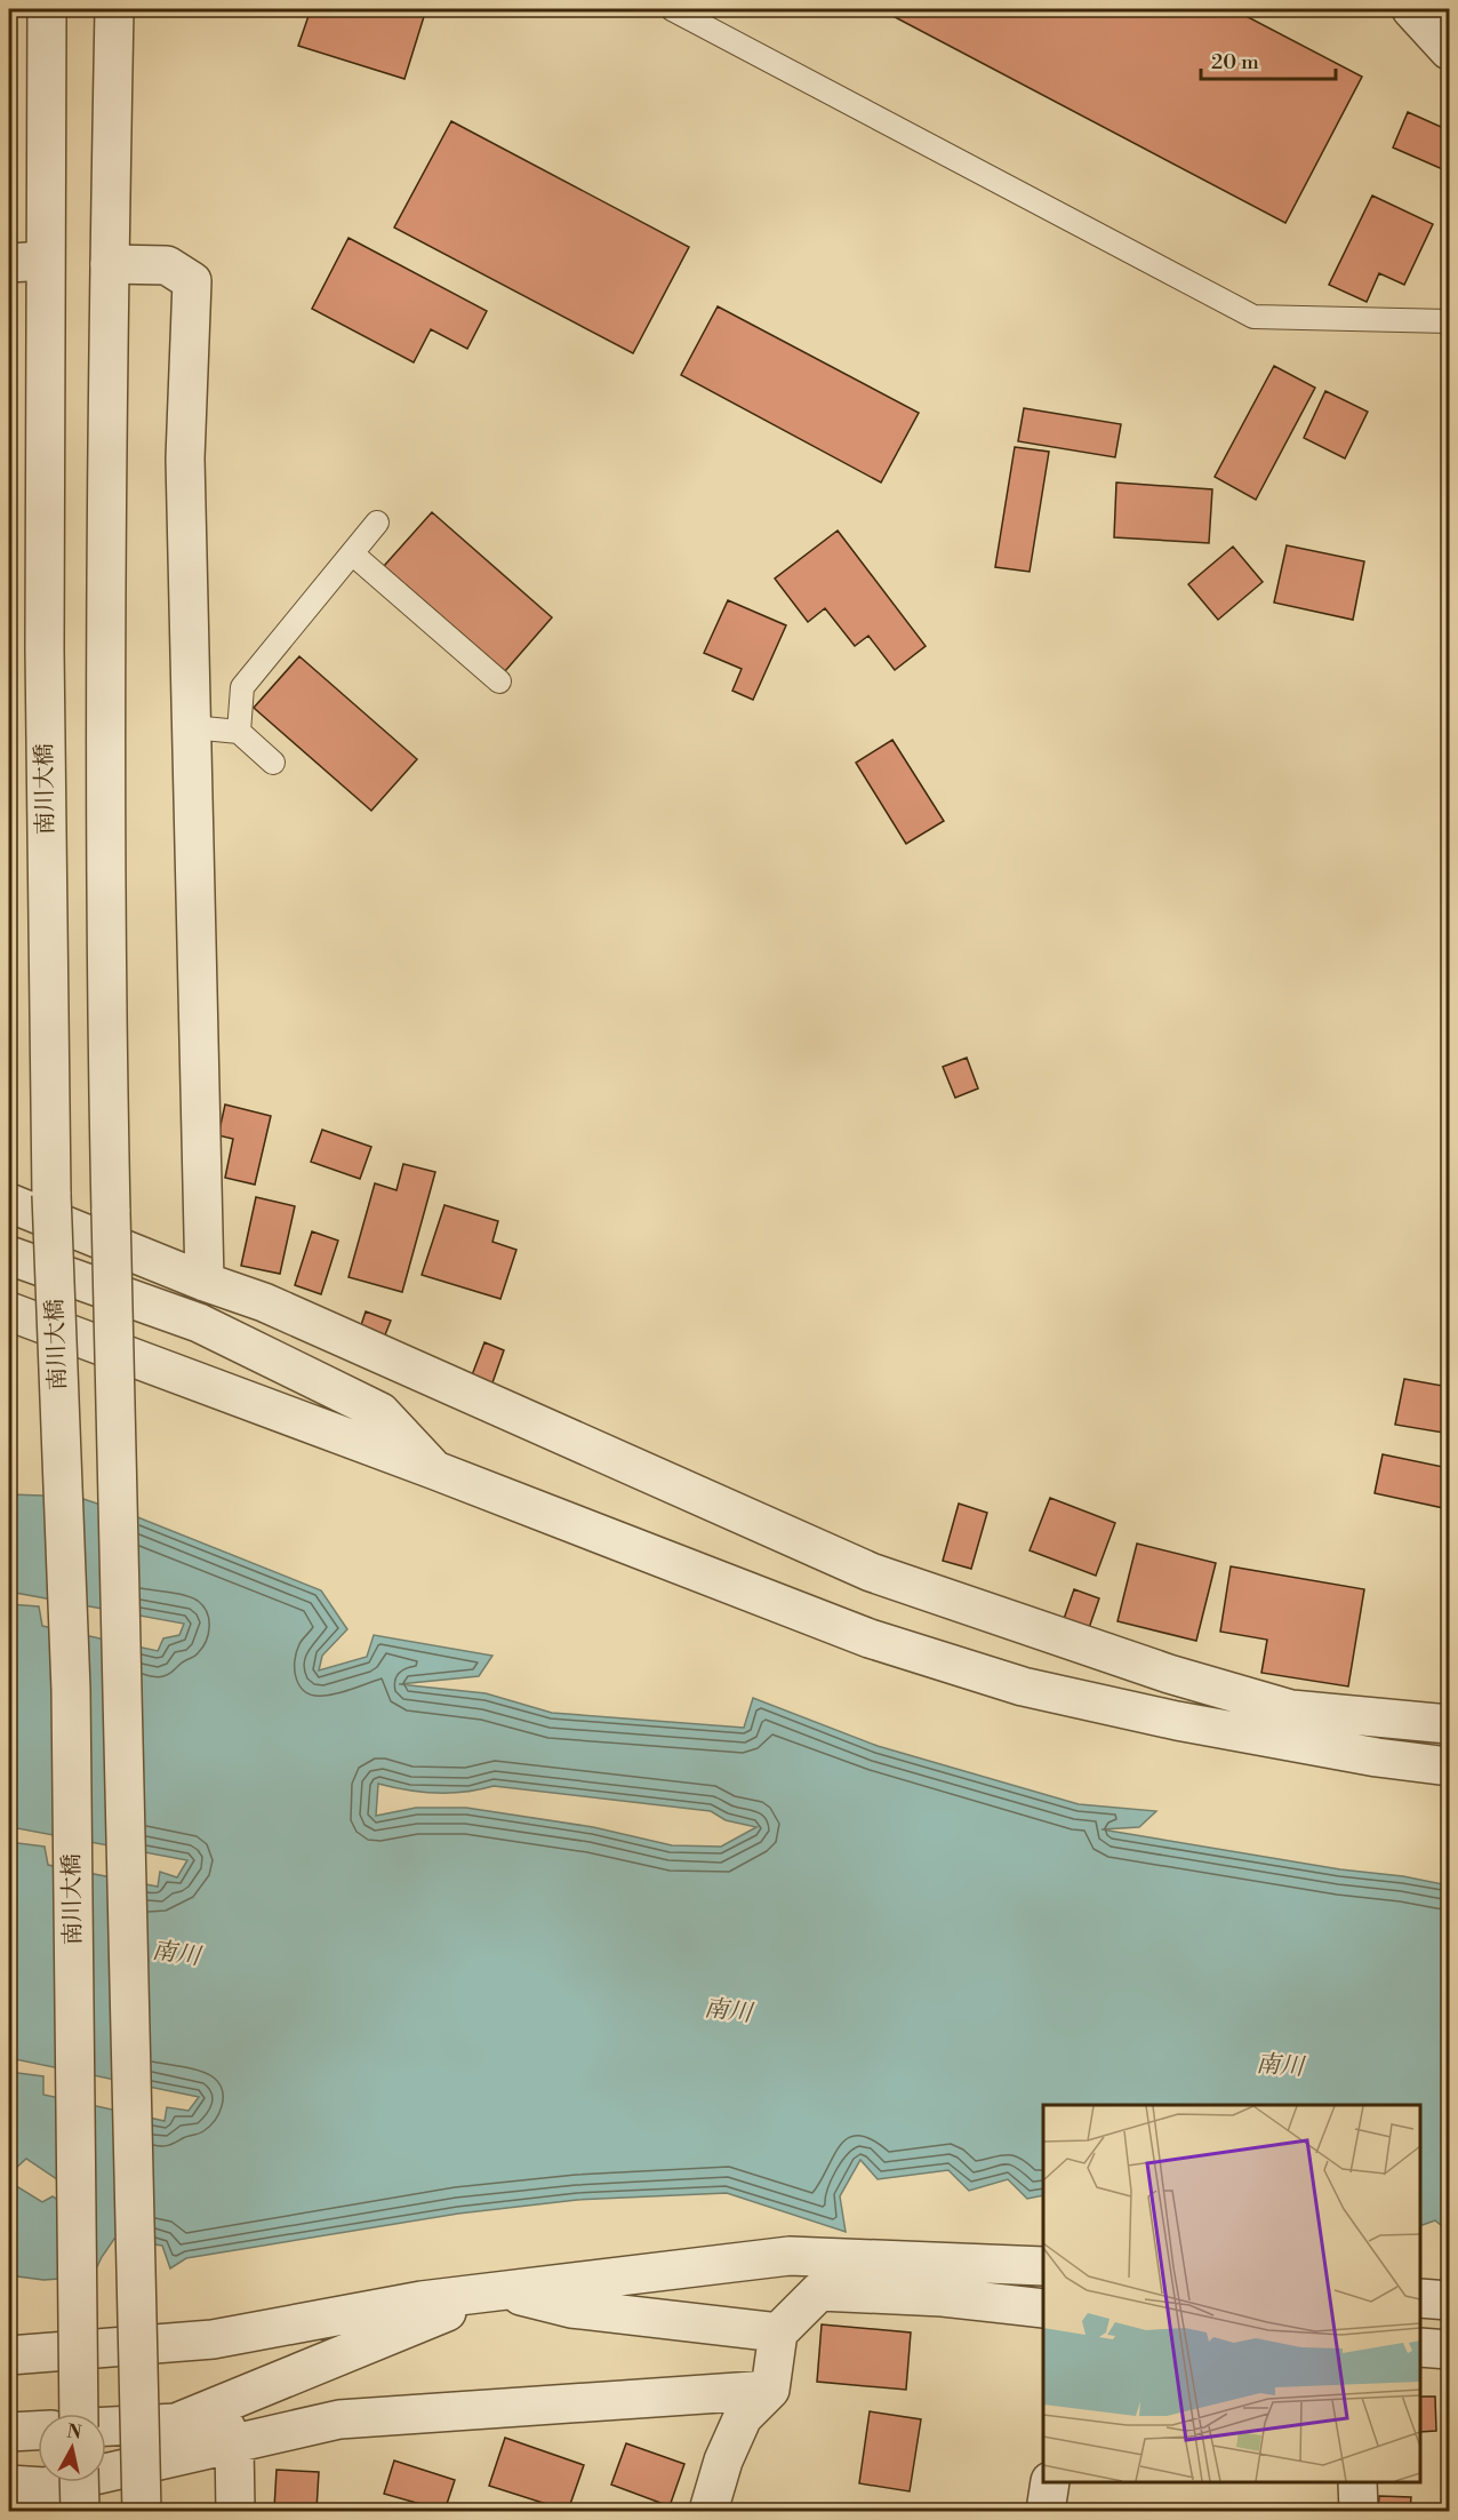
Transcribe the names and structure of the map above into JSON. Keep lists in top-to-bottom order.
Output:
{
  "streets": {
    "street": ["南川大橋"]
  },
  "water": ["南川"],
  "scale_bar": "20 m",
  "north": "top"
}
